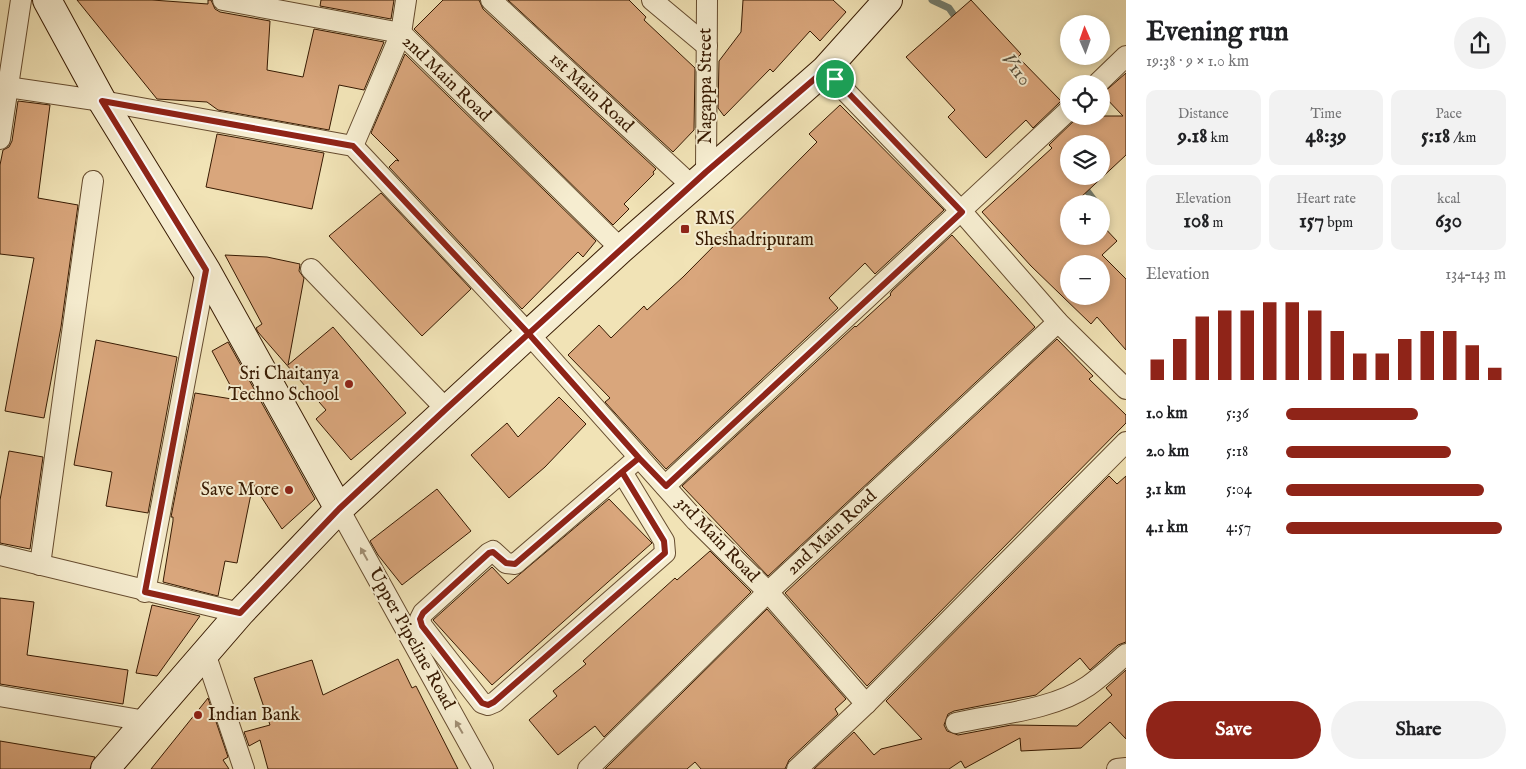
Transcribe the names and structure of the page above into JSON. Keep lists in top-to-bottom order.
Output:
{
  "streets": {
    "street": [
      "2nd Main Road",
      "Nagappa Street",
      "1st Main Road",
      "3rd Main Road",
      "Upper Pipeline Road"
    ]
  },
  "crossings": [
    ["2nd Main Road", "3rd Main Road"],
    ["Nagappa Street", "1st Main Road"]
  ],
  "one_way": ["Upper Pipeline Road"],
  "water": ["V110"],
  "places": {
    "transit": ["RMS Sheshadripuram"],
    "other": ["Sri Chaitanya Techno School", "Save More", "Indian Bank"]
  },
  "north": "top",
  "page": {
    "heading": ["Evening run", "19:38 · 9 × 1.0 km"],
    "map_buttons": ["+", "−"],
    "stats": [
      ["Distance", "9.18 km"],
      ["Time", "48:39"],
      ["Pace", "5:18 /km"],
      ["Elevation", "108 m"],
      ["Heart rate", "157 bpm"],
      ["kcal", "630"]
    ],
    "chart": ["Elevation", "134–143 m"],
    "list": [
      {
        "name": "1.0 km",
        "note": "5:36"
      },
      {
        "name": "2.0 km",
        "note": "5:18"
      },
      {
        "name": "3.1 km",
        "note": "5:04"
      },
      {
        "name": "4.1 km",
        "note": "4:57"
      }
    ],
    "buttons": ["Save", "Share"]
  }
}
